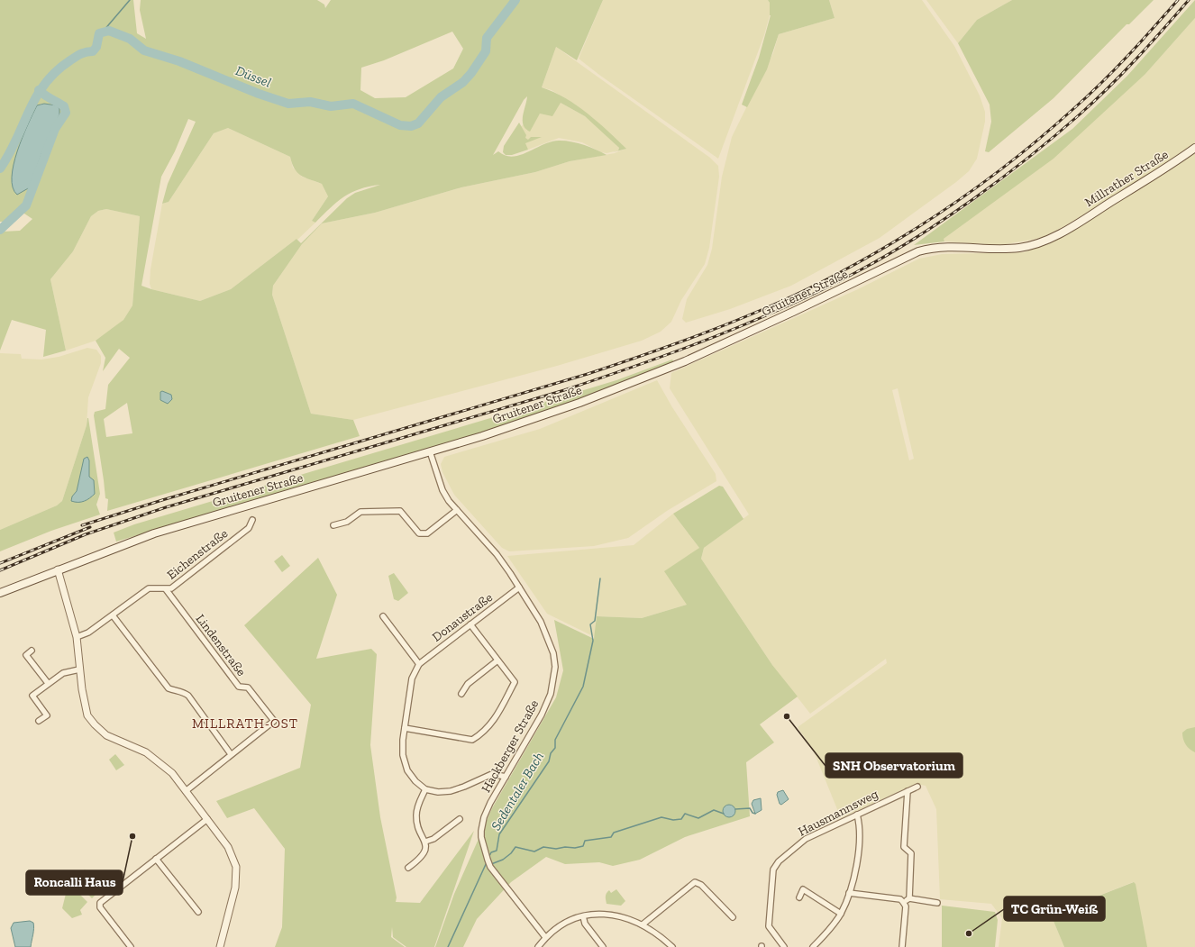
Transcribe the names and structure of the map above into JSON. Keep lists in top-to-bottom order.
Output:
{
  "streets": {
    "main road": ["Millrather Straße", "Gruitener Straße"],
    "street": [
      "Eichenstraße",
      "Donaustraße",
      "Lindenstraße",
      "Hackberger Straße",
      "Hausmannsweg"
    ]
  },
  "crossings": [
    ["Millrather Straße", "Gruitener Straße"],
    ["Gruitener Straße", "Hackberger Straße"],
    ["Eichenstraße", "Lindenstraße"],
    ["Donaustraße", "Hackberger Straße"]
  ],
  "districts": ["MILLRATH-OST"],
  "water": ["Düssel", "Sedentaler Bach"],
  "places": ["SNH Observatorium", "Roncalli Haus", "TC Grün-Weiß"]
}
